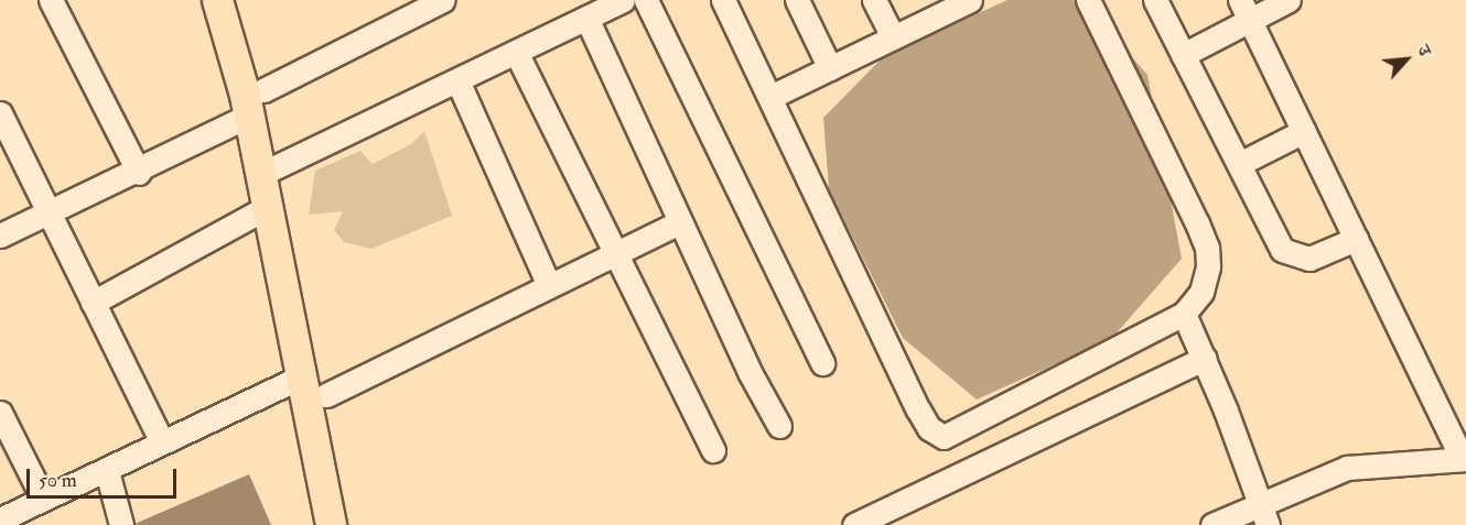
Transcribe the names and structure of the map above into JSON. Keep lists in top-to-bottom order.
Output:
{
  "scale_bar": "50 m",
  "north": "top right"
}
